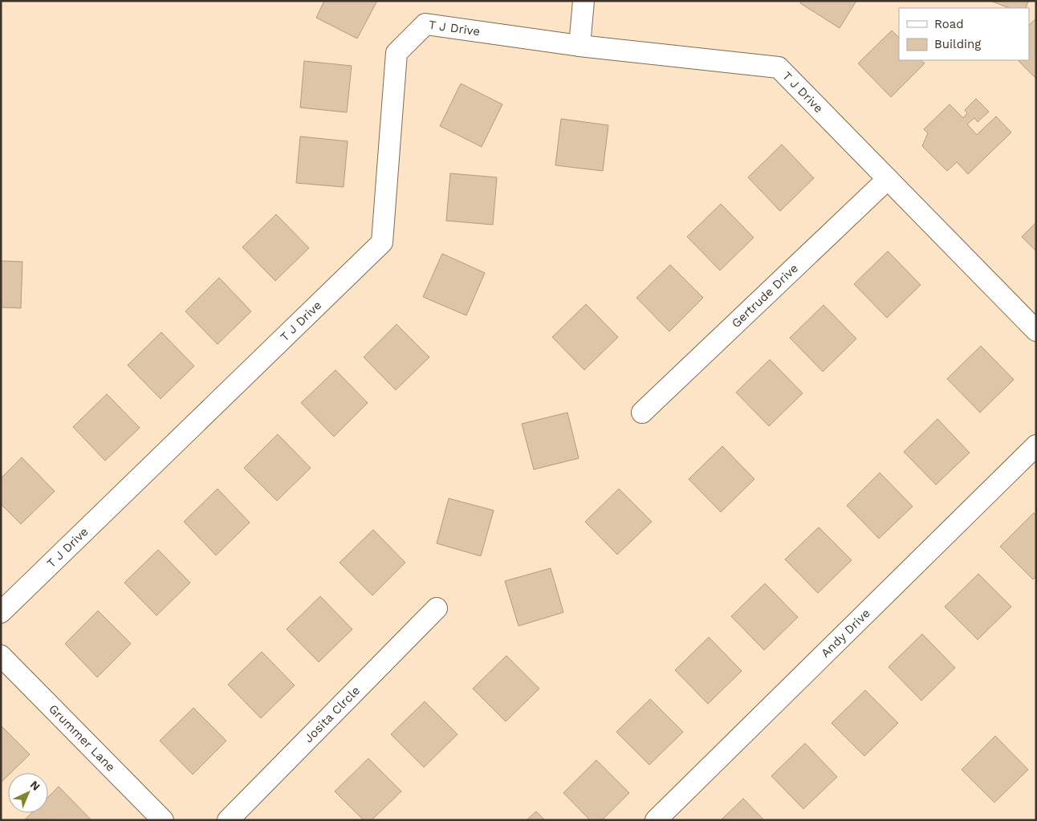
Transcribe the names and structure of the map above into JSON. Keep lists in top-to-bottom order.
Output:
{
  "streets": {
    "street": [
      "T J Drive",
      "Gertrude Drive",
      "Andy Drive",
      "Josita Clrcle",
      "Grummer Lane"
    ]
  },
  "crossings": [
    ["T J Drive", "Gertrude Drive"]
  ],
  "legend": ["Road", "Building"],
  "north": "top right"
}
